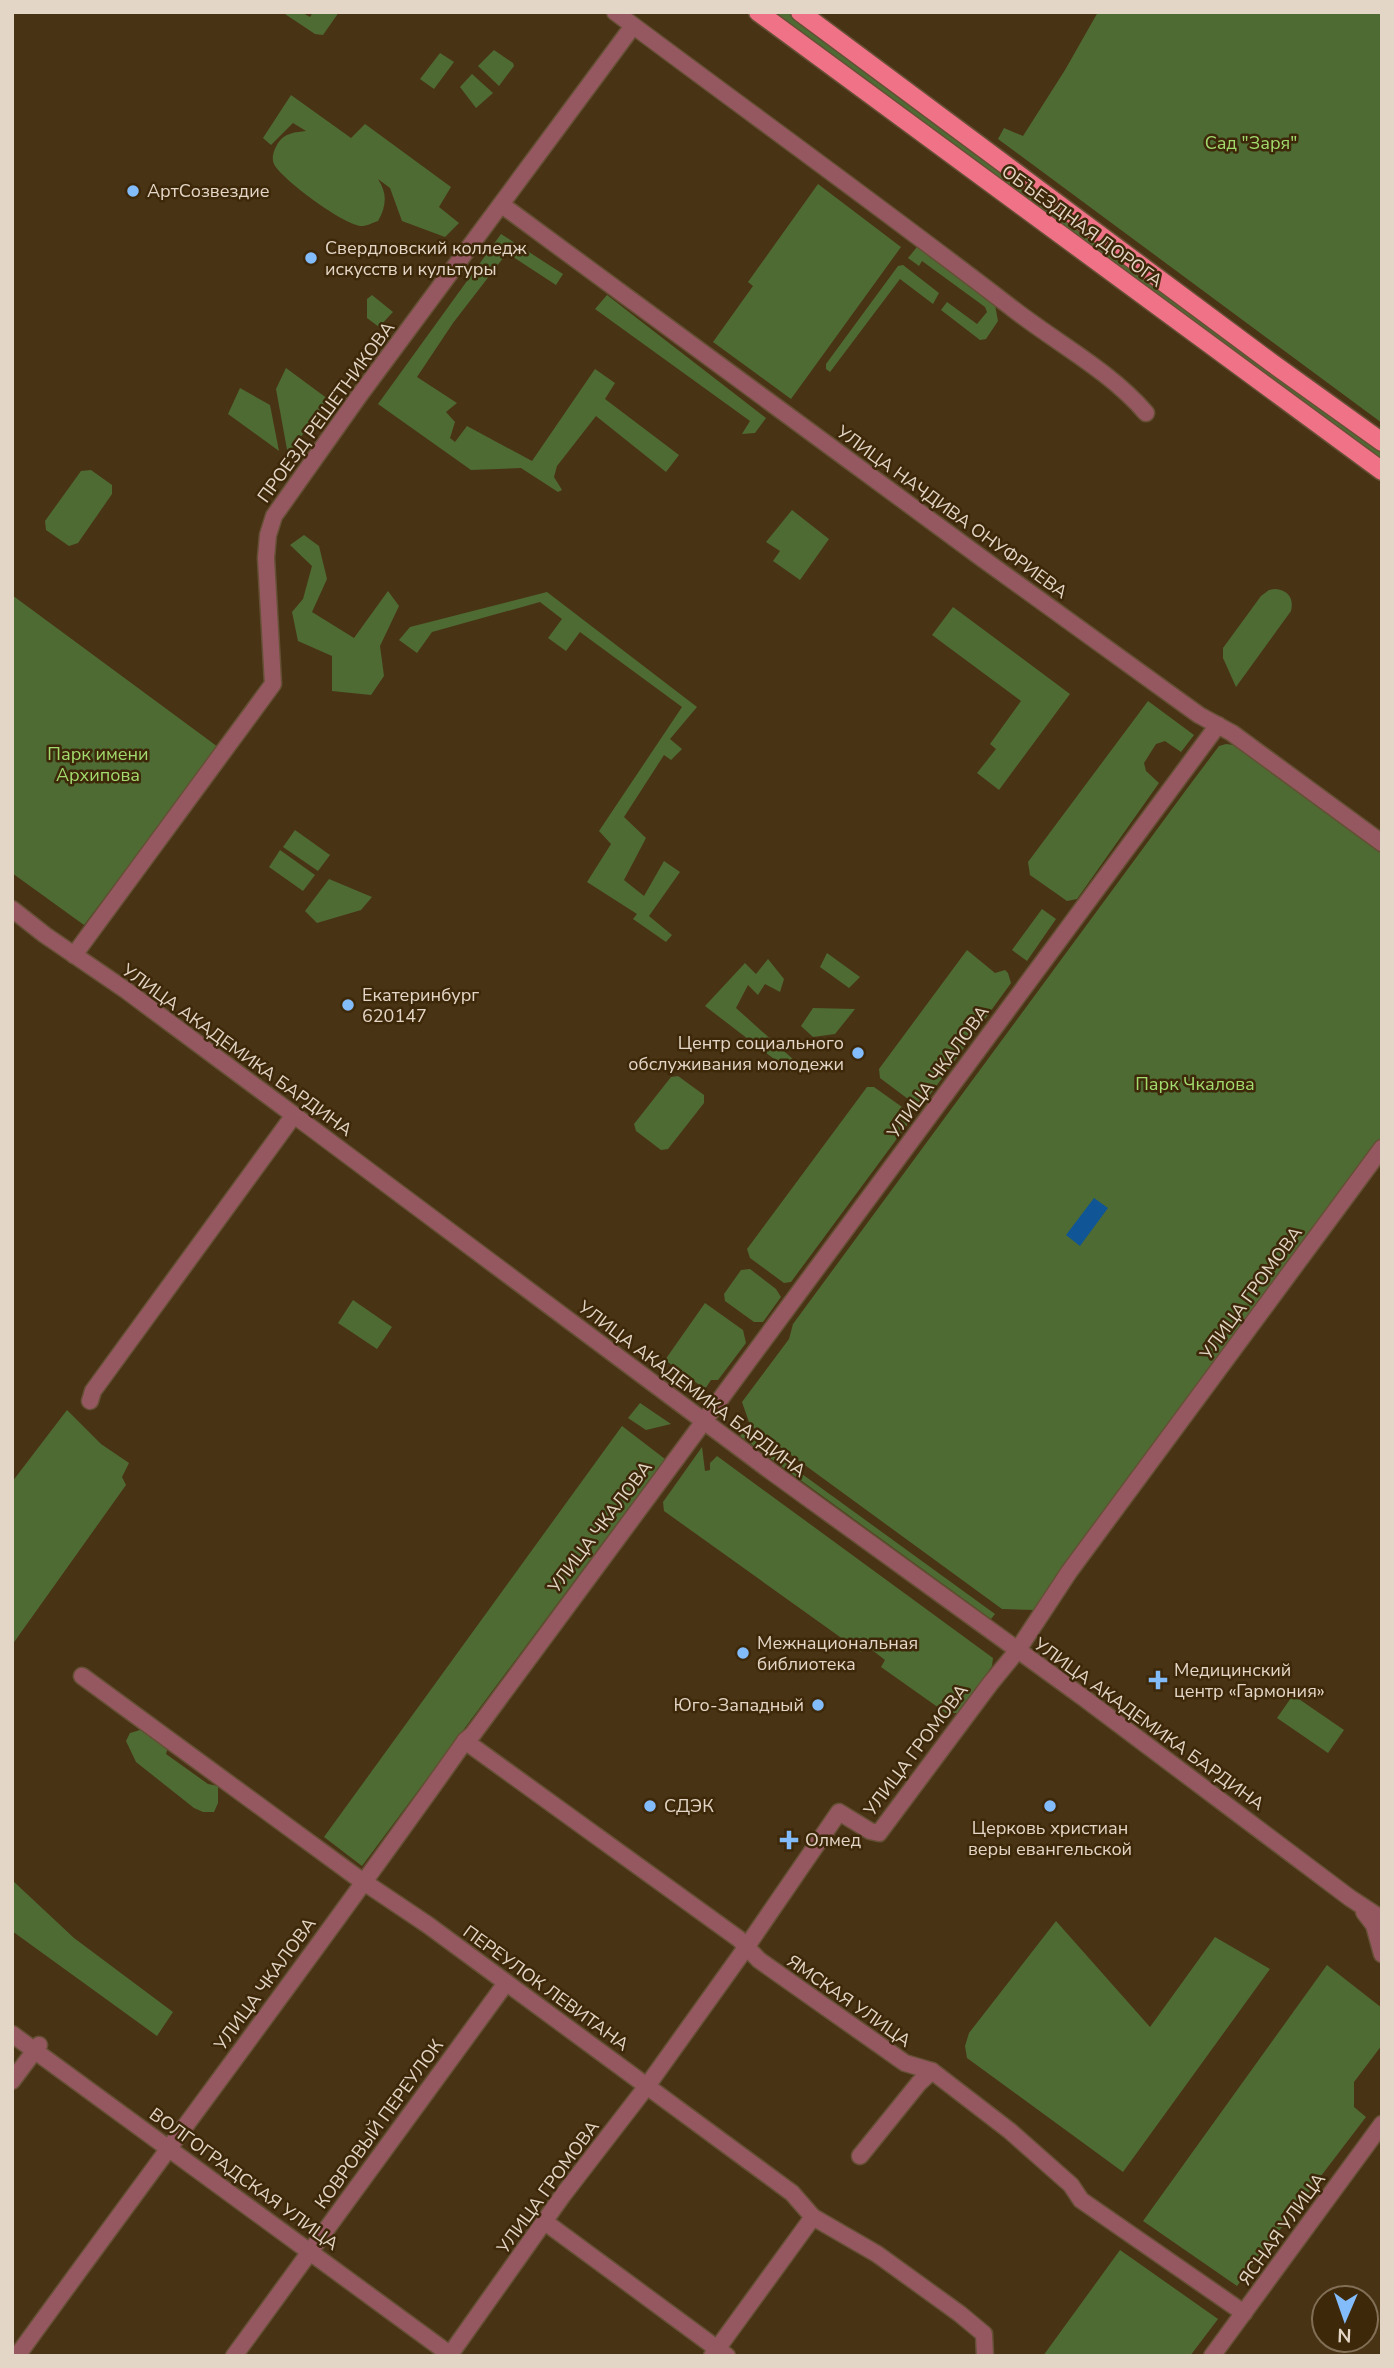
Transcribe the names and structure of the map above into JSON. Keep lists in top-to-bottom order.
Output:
{
  "streets": {
    "main road": ["ОБЪЕЗДНАЯ ДОРОГА"],
    "street": [
      "ПРОЕЗД РЕШЕТНИКОВА",
      "УЛИЦА НАЧДИВА ОНУФРИЕВА",
      "УЛИЦА АКАДЕМИКА БАРДИНА",
      "УЛИЦА ЧКАЛОВА",
      "УЛИЦА ГРОМОВА",
      "ПЕРЕУЛОК ЛЕВИТАНА",
      "ЯМСКАЯ УЛИЦА",
      "КОВРОВЫЙ ПЕРЕУЛОК",
      "ВОЛГОГРАДСКАЯ УЛИЦА",
      "ЯСНАЯ УЛИЦА"
    ]
  },
  "crossings": [
    ["ПРОЕЗД РЕШЕТНИКОВА", "УЛИЦА НАЧДИВА ОНУФРИЕВА"],
    ["ПРОЕЗД РЕШЕТНИКОВА", "УЛИЦА АКАДЕМИКА БАРДИНА"],
    ["УЛИЦА НАЧДИВА ОНУФРИЕВА", "УЛИЦА ЧКАЛОВА"],
    ["УЛИЦА АКАДЕМИКА БАРДИНА", "УЛИЦА ЧКАЛОВА"],
    ["УЛИЦА АКАДЕМИКА БАРДИНА", "УЛИЦА ГРОМОВА"],
    ["УЛИЦА ЧКАЛОВА", "ПЕРЕУЛОК ЛЕВИТАНА"],
    ["УЛИЦА ЧКАЛОВА", "ЯМСКАЯ УЛИЦА"],
    ["УЛИЦА ЧКАЛОВА", "ВОЛГОГРАДСКАЯ УЛИЦА"],
    ["УЛИЦА ГРОМОВА", "ПЕРЕУЛОК ЛЕВИТАНА"],
    ["УЛИЦА ГРОМОВА", "ЯМСКАЯ УЛИЦА"],
    ["УЛИЦА ГРОМОВА", "ВОЛГОГРАДСКАЯ УЛИЦА"],
    ["ПЕРЕУЛОК ЛЕВИТАНА", "КОВРОВЫЙ ПЕРЕУЛОК"],
    ["ЯМСКАЯ УЛИЦА", "ЯСНАЯ УЛИЦА"],
    ["КОВРОВЫЙ ПЕРЕУЛОК", "ВОЛГОГРАДСКАЯ УЛИЦА"]
  ],
  "parks": ["Сад \"Заря\"", "Парк имени Архипова", "Парк Чкалова"],
  "places": {
    "other": [
      "АртСозвездие",
      "Свердловский колледж искусств и культуры",
      "Екатеринбург 620147",
      "Центр социального обслуживания молодежи",
      "Межнациональная библиотека",
      "Юго-Западный",
      "СДЭК",
      "Церковь христиан веры евангельской"
    ],
    "health": ["Медицинский центр «Гармония»", "Олмед"]
  },
  "north": "bottom"
}
